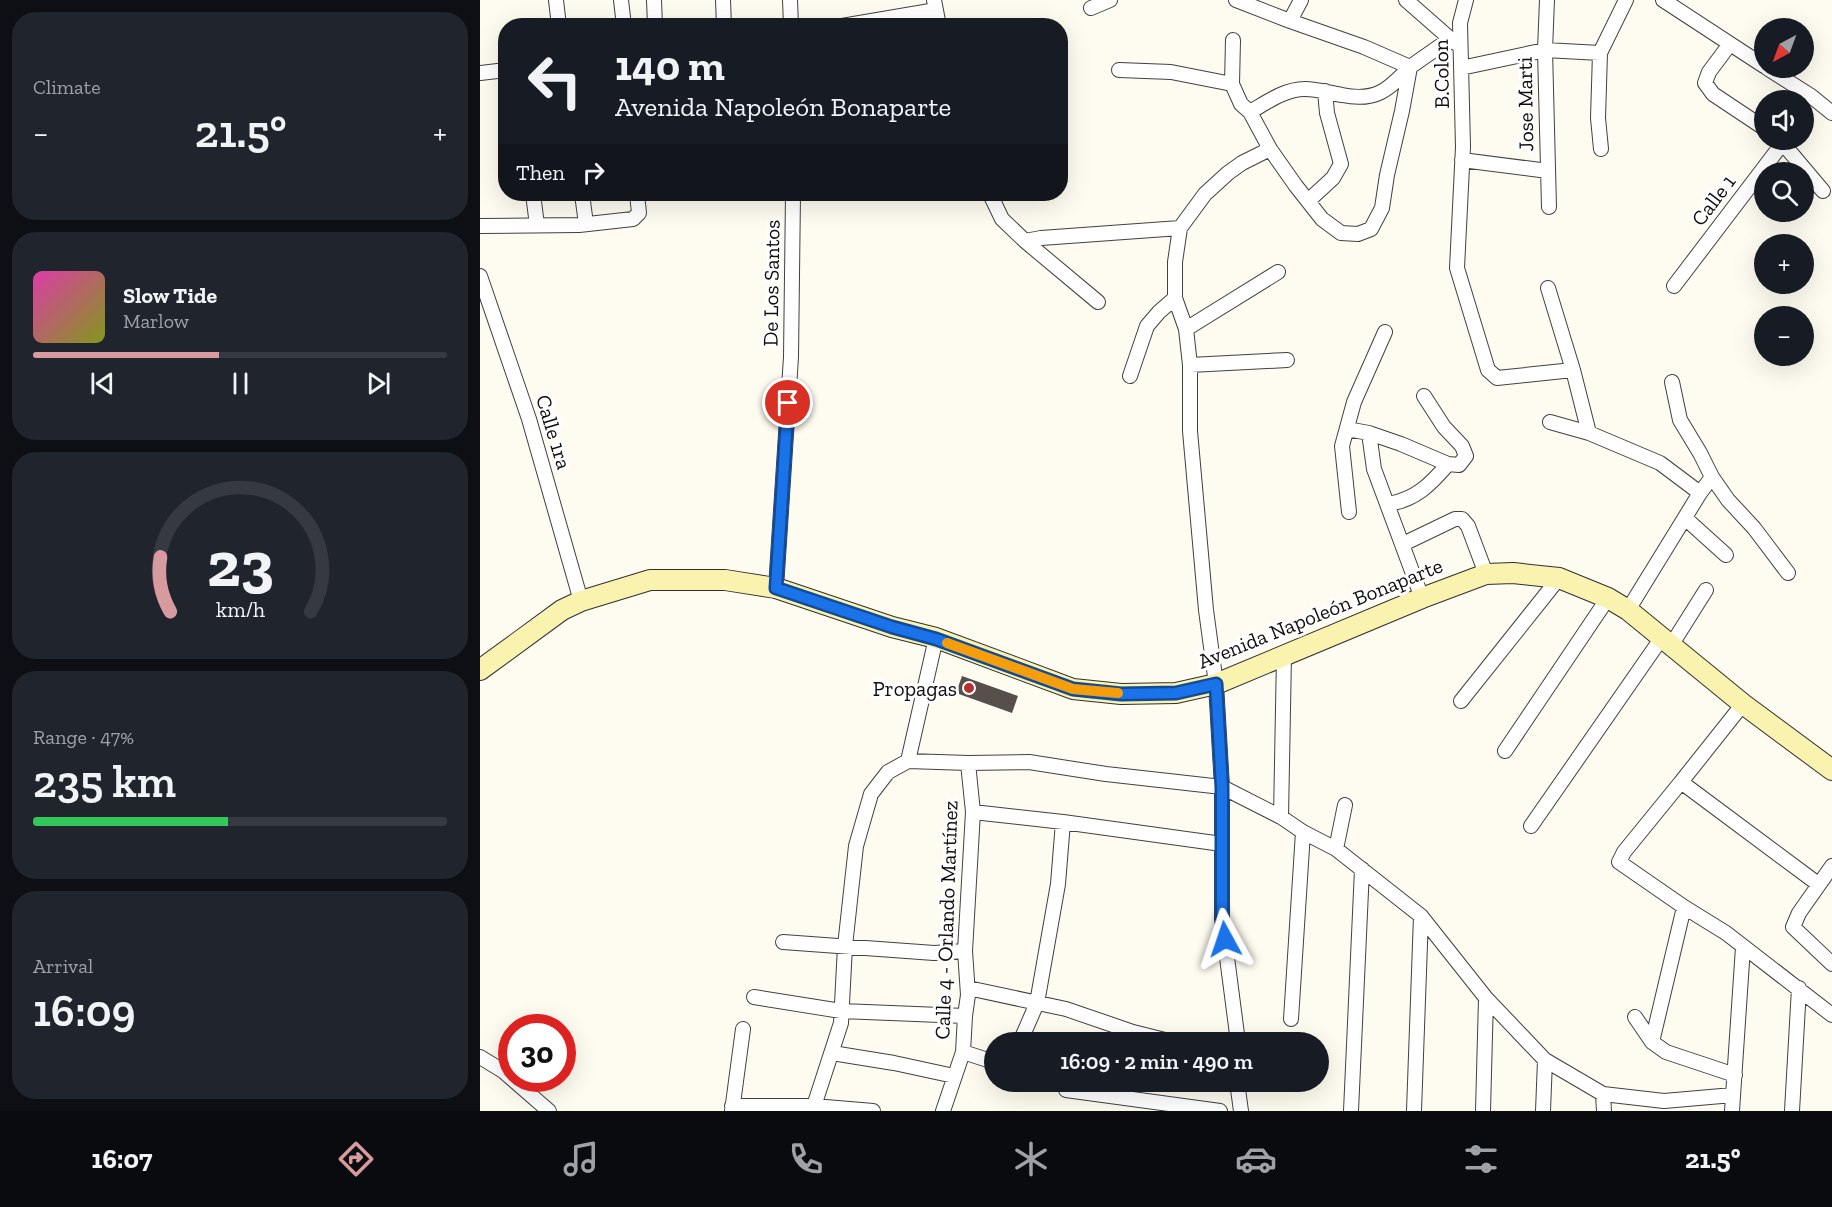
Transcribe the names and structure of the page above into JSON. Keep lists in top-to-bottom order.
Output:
{
  "streets": {
    "main road": ["Avenida Napoleón Bonaparte"],
    "street": [
      "B.Colon",
      "Jose Marti",
      "Calle 1",
      "De Los Santos",
      "Calle 1ra",
      "Calle 4 - Orlando Martínez"
    ]
  },
  "crossings": [
    ["De Los Santos", "Avenida Napoleón Bonaparte"],
    ["Calle 1ra", "Avenida Napoleón Bonaparte"]
  ],
  "places": ["Propagas"],
  "north": "bottom left",
  "page": {
    "tile": [
      "Climate",
      ["Range · 47%", "235 km"],
      ["Arrival", "16:09"]
    ],
    "map_buttons": ["+", "−"],
    "turn": ["140 m", "Avenida Napoleón Bonaparte"],
    "heat": ["−", "21.5°", "+"],
    "then": "Then",
    "song": ["Slow Tide", "Marlow"],
    "limit": "30",
    "trip": "16:09 · 2 min · 490 m",
    "tabs": ["16:07", "21.5°"],
    "gauge": ["23", "km/h"]
  }
}
